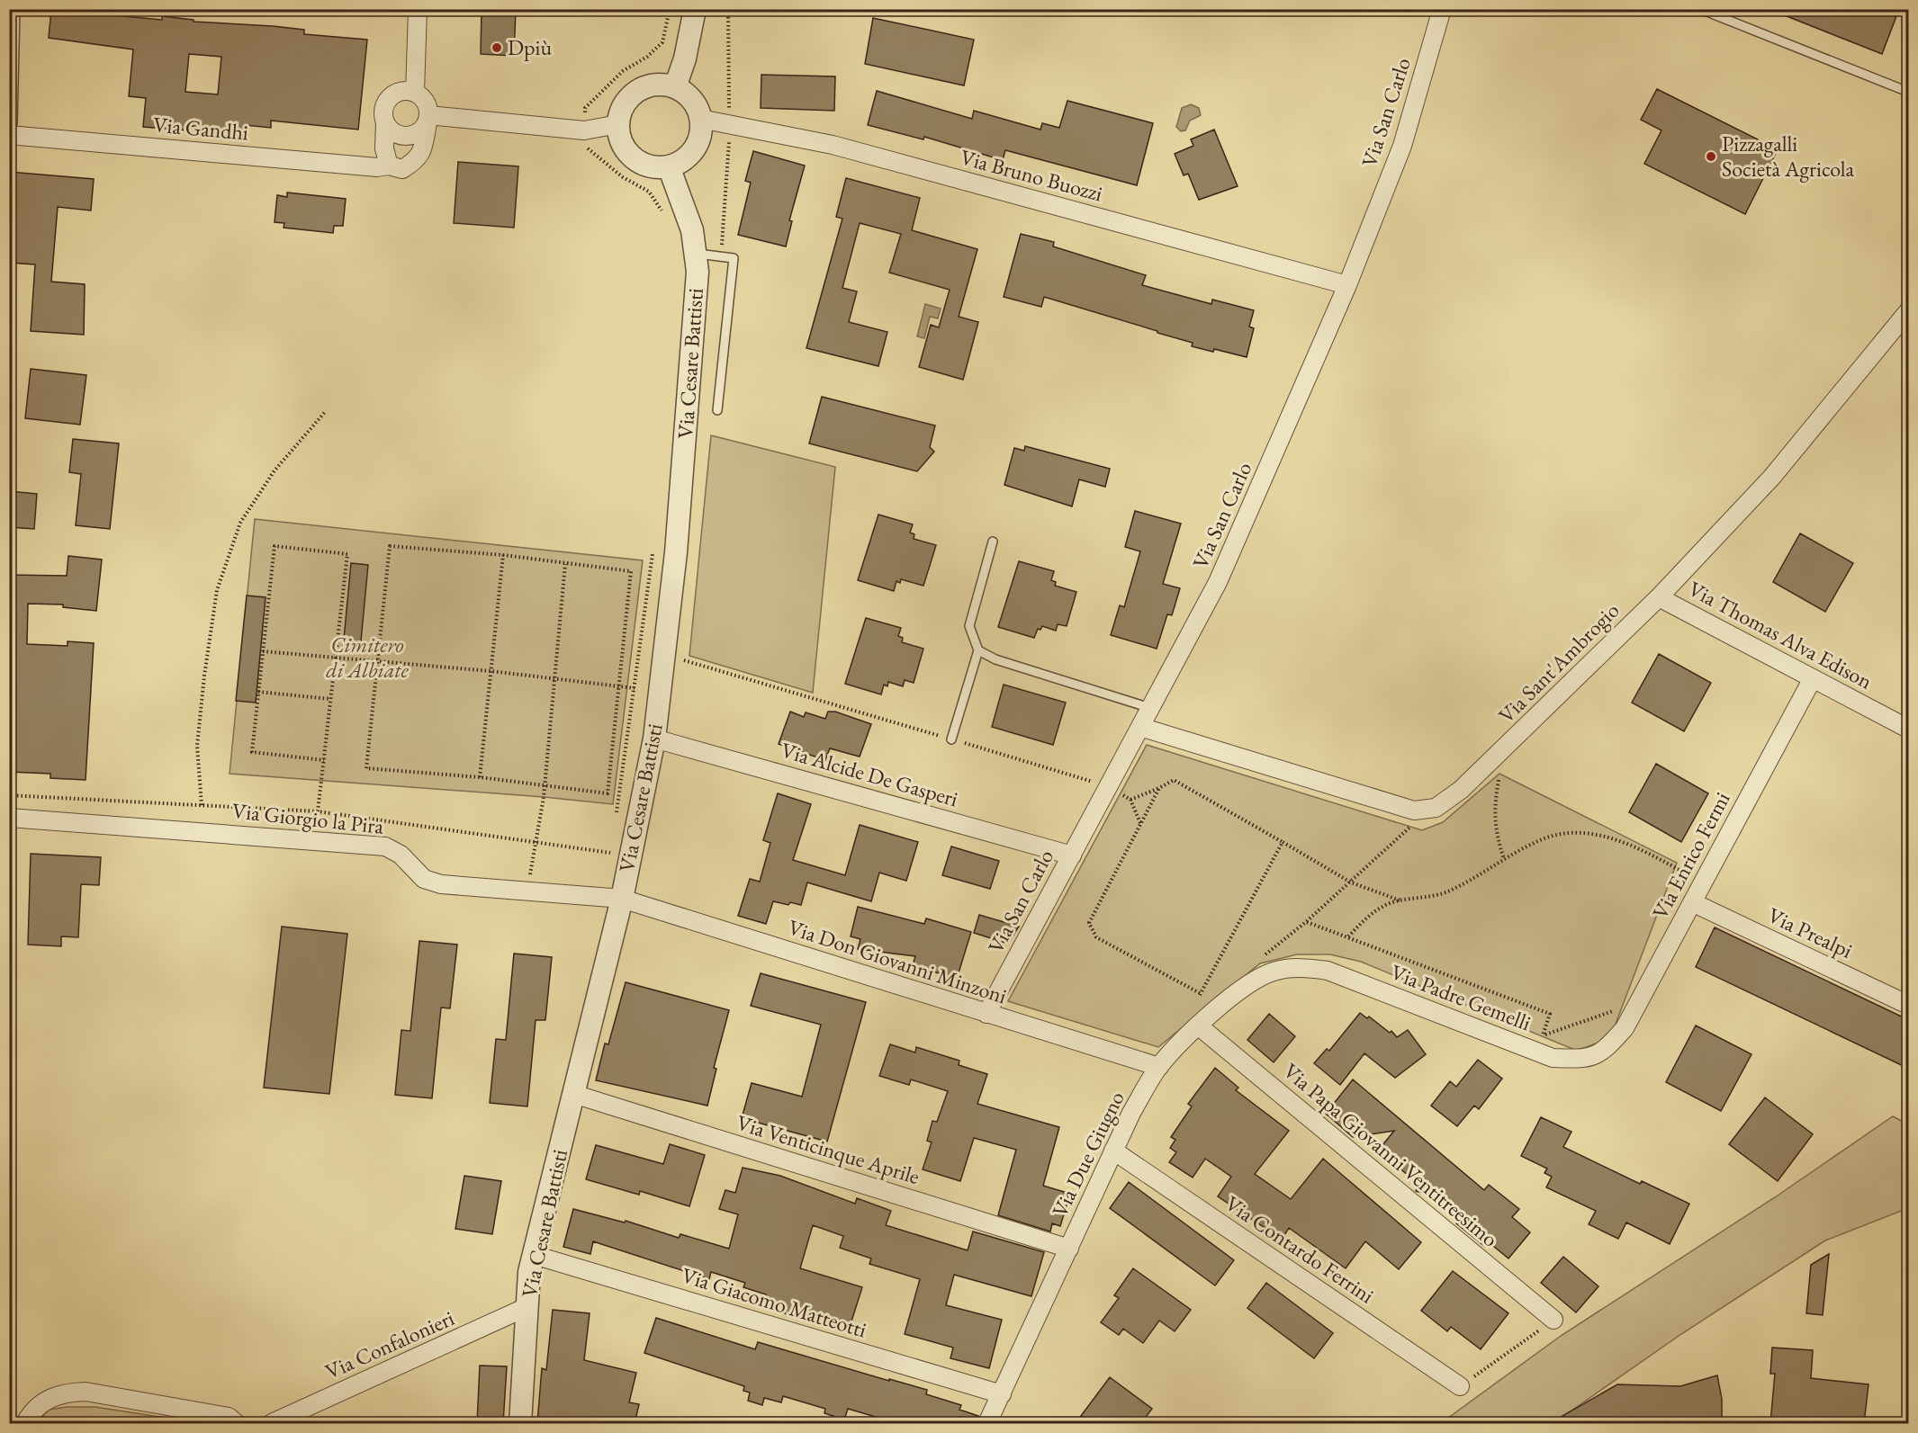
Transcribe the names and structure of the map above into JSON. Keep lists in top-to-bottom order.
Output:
{
  "streets": {
    "street": [
      "Via San Carlo",
      "Via Gandhi",
      "Via Bruno Buozzi",
      "Via Cesare Battisti",
      "Via Thomas Alva Edison",
      "Via Sant'Ambrogio",
      "Via Alcide De Gasperi",
      "Via Giorgio la Pira",
      "Via Enrico Fermi",
      "Via Prealpi",
      "Via Don Giovanni Minzoni",
      "Via Padre Gemelli",
      "Via Venticinque Aprile",
      "Via Due Giugno",
      "Via Papa Giovanni Ventitreesimo",
      "Via Contardo Ferrini",
      "Via Giacomo Matteotti",
      "Via Confalonieri"
    ]
  },
  "crossings": [
    ["Via San Carlo", "Via Bruno Buozzi"],
    ["Via San Carlo", "Via Sant'Ambrogio"],
    ["Via San Carlo", "Via Alcide De Gasperi"],
    ["Via San Carlo", "Via Don Giovanni Minzoni"],
    ["Via Bruno Buozzi", "Via Cesare Battisti"],
    ["Via Cesare Battisti", "Via Alcide De Gasperi"],
    ["Via Cesare Battisti", "Via Giorgio la Pira"],
    ["Via Cesare Battisti", "Via Don Giovanni Minzoni"],
    ["Via Cesare Battisti", "Via Venticinque Aprile"],
    ["Via Cesare Battisti", "Via Giacomo Matteotti"],
    ["Via Cesare Battisti", "Via Confalonieri"],
    ["Via Thomas Alva Edison", "Via Sant'Ambrogio"],
    ["Via Thomas Alva Edison", "Via Enrico Fermi"],
    ["Via Giorgio la Pira", "Via Don Giovanni Minzoni"],
    ["Via Enrico Fermi", "Via Prealpi"],
    ["Via Enrico Fermi", "Via Padre Gemelli"],
    ["Via Don Giovanni Minzoni", "Via Due Giugno"],
    ["Via Padre Gemelli", "Via Due Giugno"],
    ["Via Venticinque Aprile", "Via Due Giugno"],
    ["Via Due Giugno", "Via Papa Giovanni Ventitreesimo"],
    ["Via Due Giugno", "Via Contardo Ferrini"],
    ["Via Due Giugno", "Via Giacomo Matteotti"]
  ],
  "parks": ["Cimitero di Albiate"],
  "places": ["Dpiù", "Pizzagalli Società Agricola"]
}
